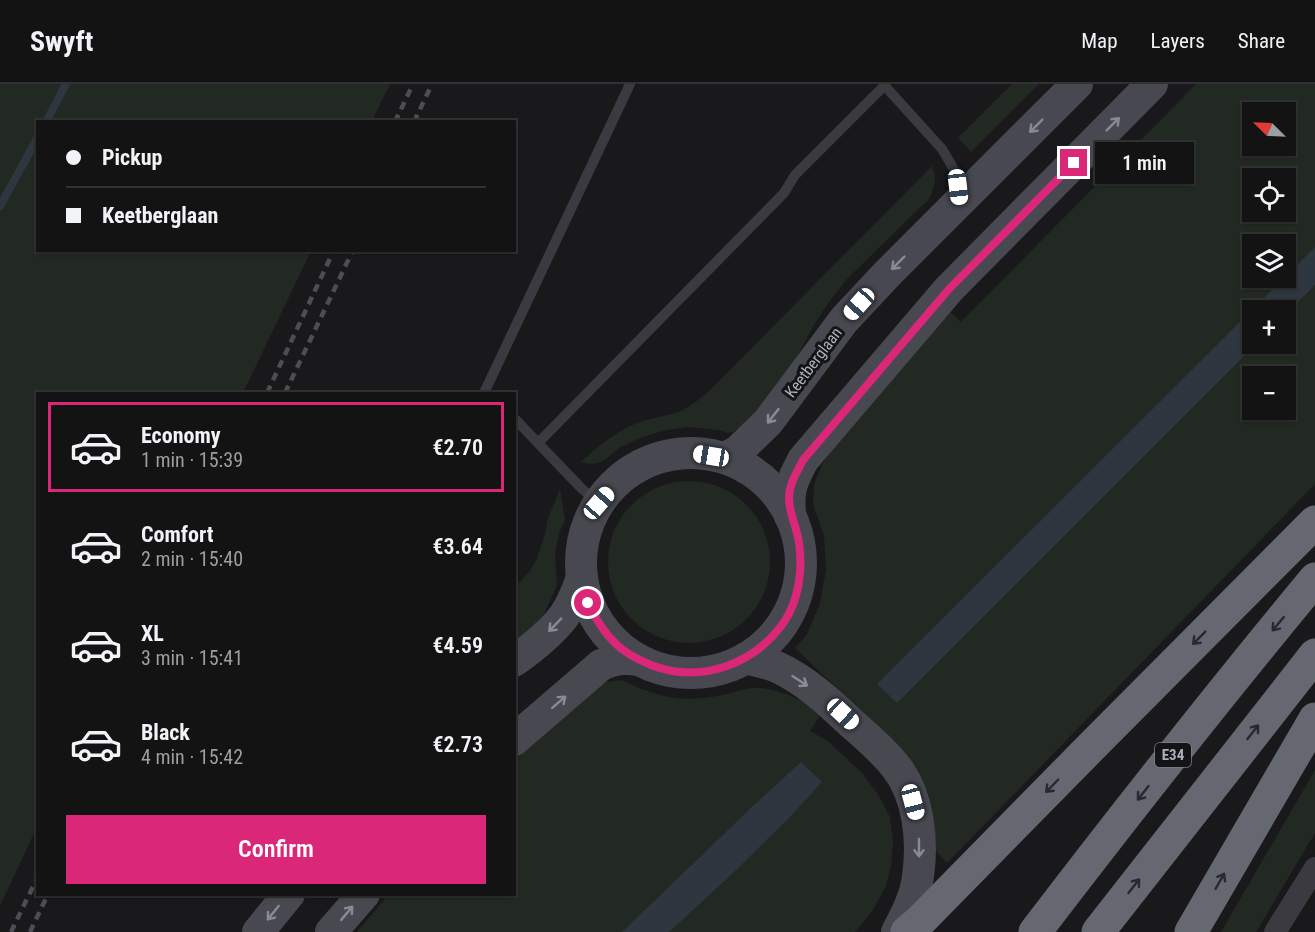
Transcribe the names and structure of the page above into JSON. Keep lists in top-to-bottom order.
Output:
{
  "streets": {
    "highway": ["E34"],
    "main road": ["Keetberglaan"]
  },
  "north": "top left",
  "page": {
    "header": "Swyft",
    "nav": ["Map", "Layers", "Share"],
    "map_buttons": ["+", "−"],
    "banner": ["Pickup", "Keetberglaan"],
    "bubble": "1 min",
    "list": [
      {
        "name": "Economy",
        "note": "1 min · 15:39",
        "value": "€2.70"
      },
      {
        "name": "Comfort",
        "note": "2 min · 15:40",
        "value": "€3.64"
      },
      {
        "name": "XL",
        "note": "3 min · 15:41",
        "value": "€4.59"
      },
      {
        "name": "Black",
        "note": "4 min · 15:42",
        "value": "€2.73"
      }
    ],
    "buttons": "Confirm"
  }
}
